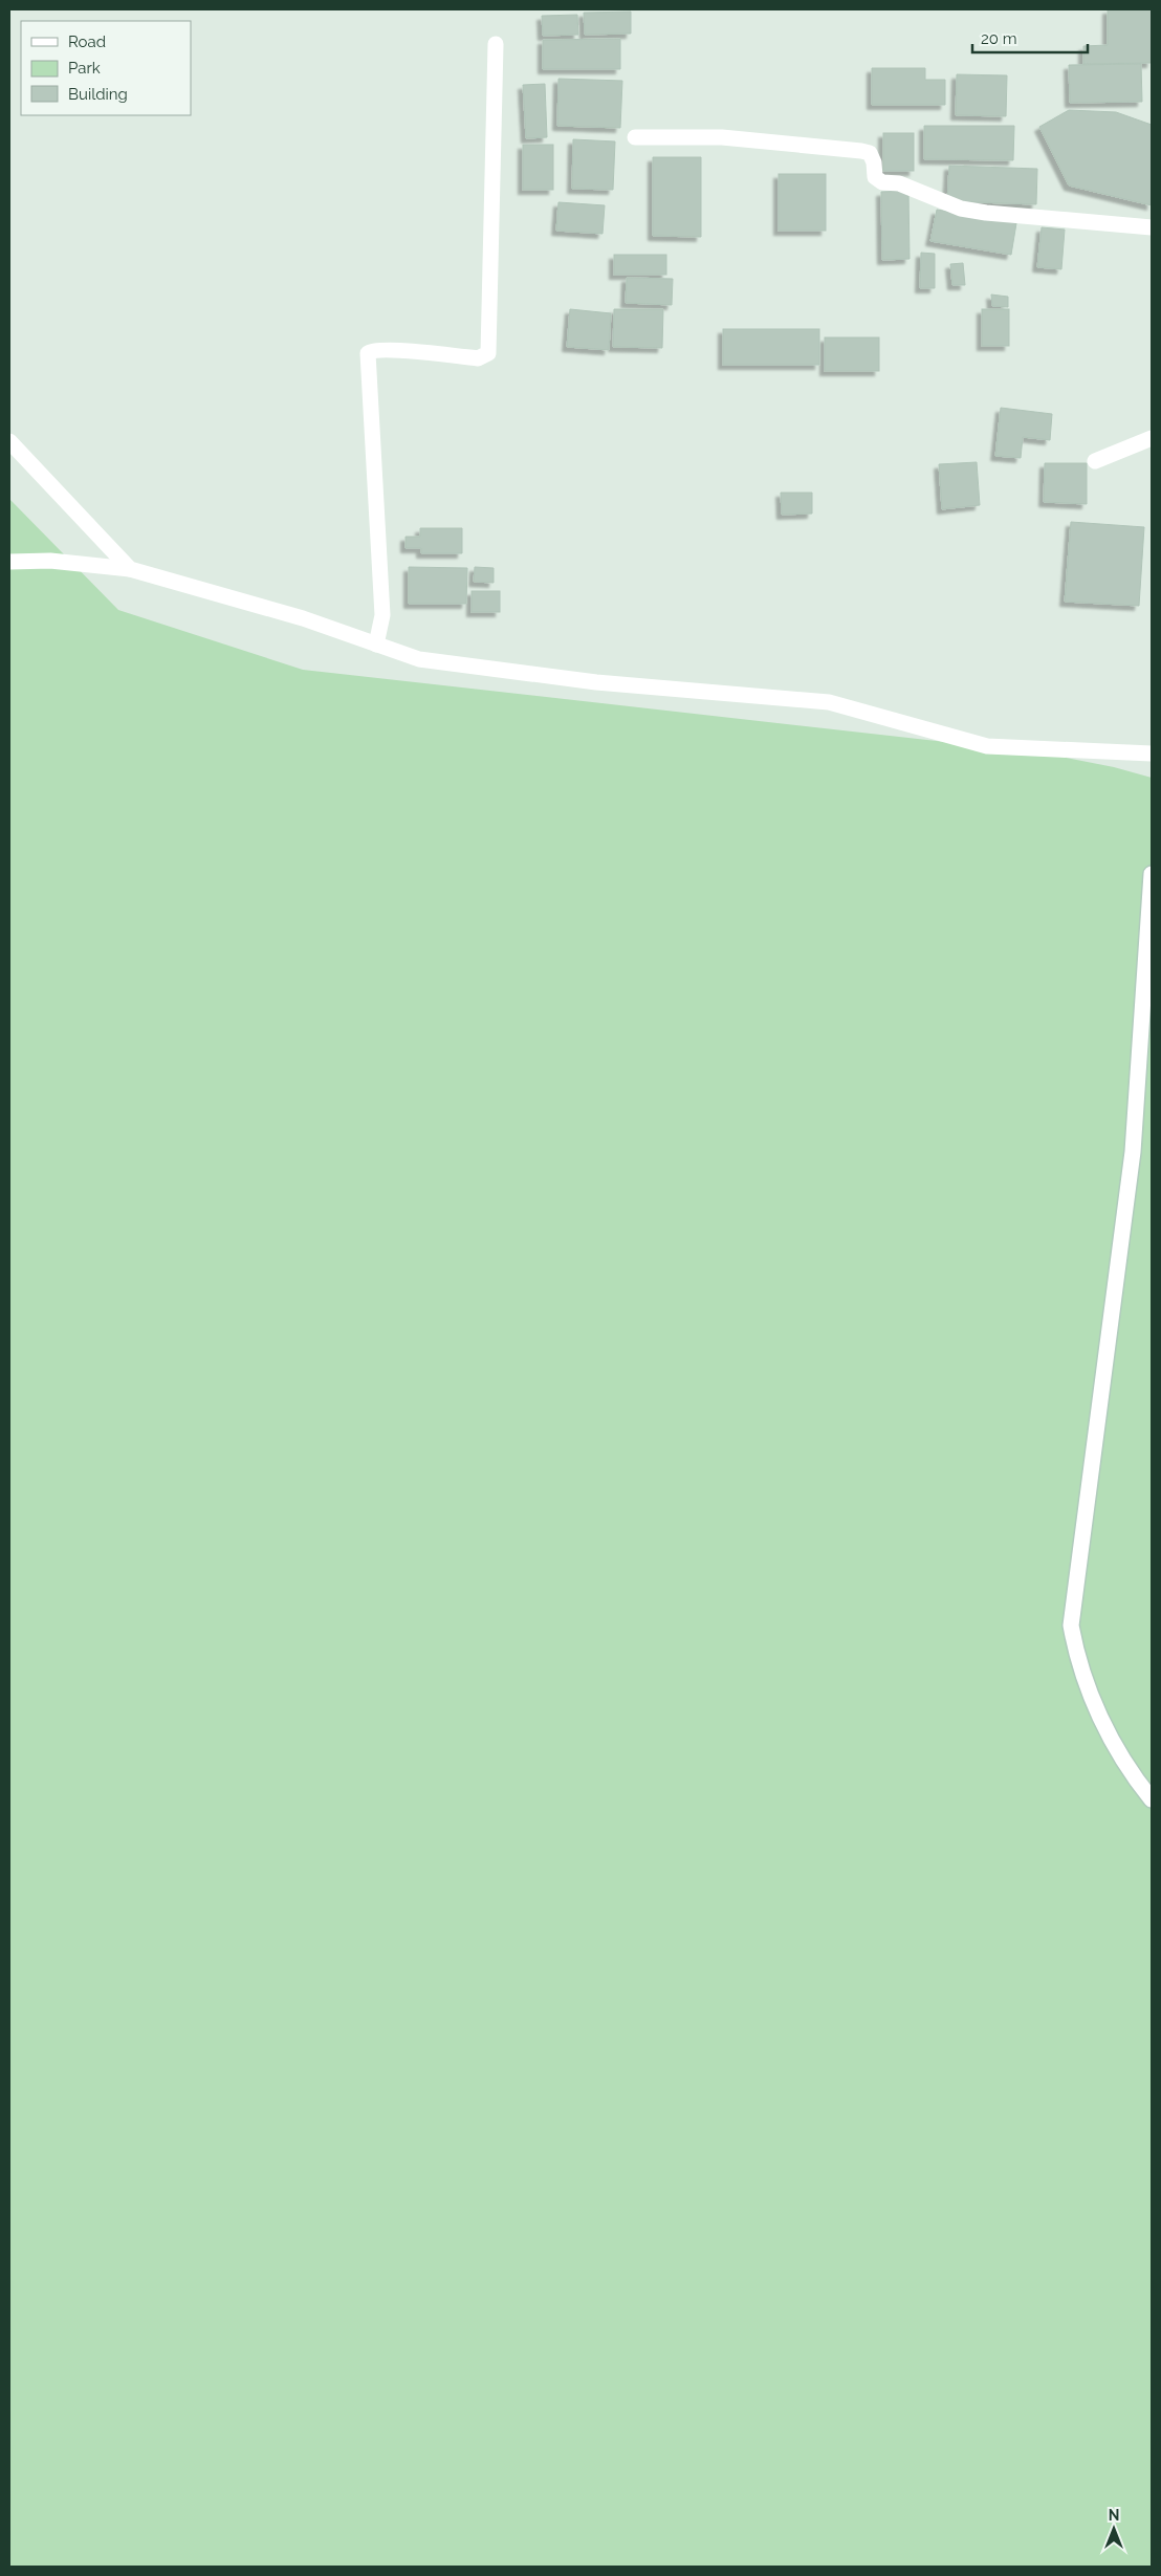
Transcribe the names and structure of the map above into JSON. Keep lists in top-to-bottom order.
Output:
{
  "legend": ["Road", "Park", "Building"],
  "scale_bar": "20 m",
  "north": "top"
}
